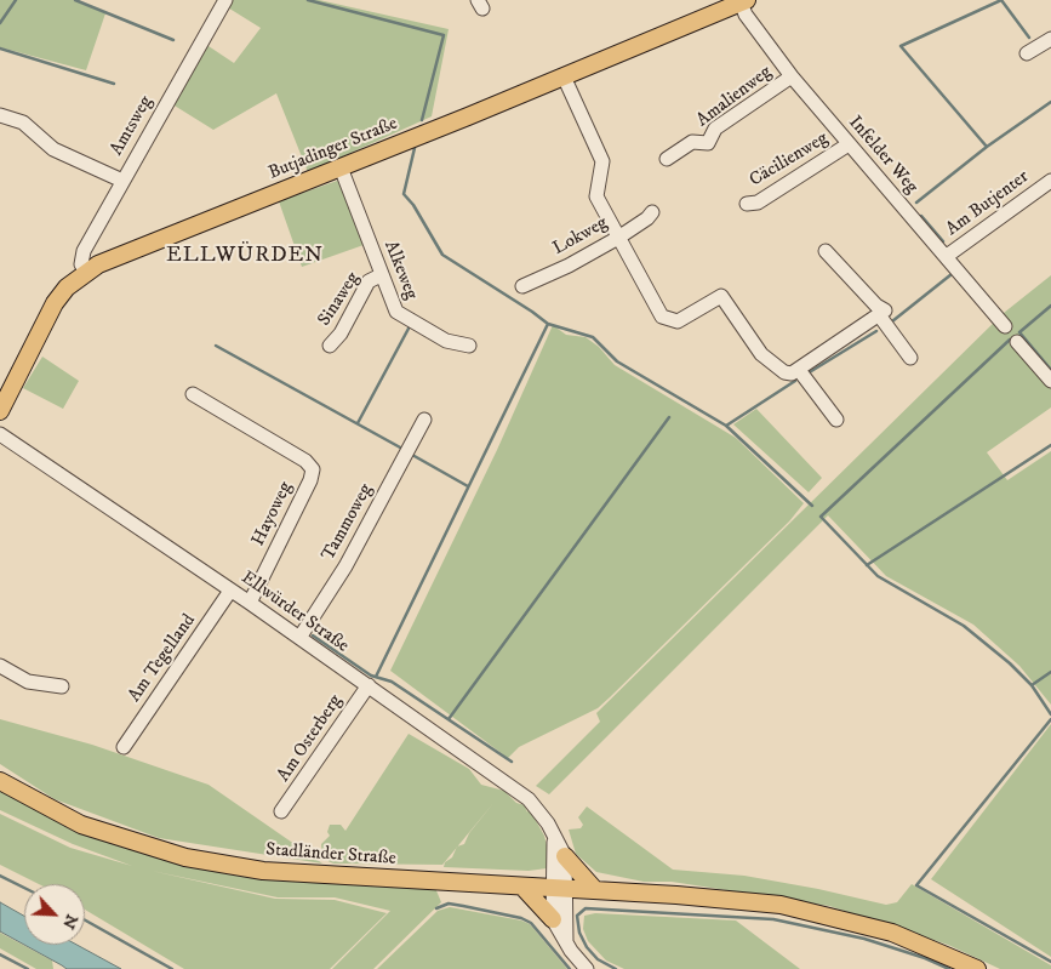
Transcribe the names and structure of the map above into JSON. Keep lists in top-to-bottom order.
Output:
{
  "streets": {
    "main road": ["Butjadinger Straße", "Stadländer Straße"],
    "street": [
      "Amalienweg",
      "Amtsweg",
      "Infelder Weg",
      "Cäcilienweg",
      "Am Butjenter",
      "Lokweg",
      "Alkeweg",
      "Sinaweg",
      "Hayoweg",
      "Tammoweg",
      "Ellwürder Straße",
      "Am Tegelland",
      "Am Osterberg"
    ]
  },
  "crossings": [
    ["Amalienweg", "Infelder Weg"],
    ["Amtsweg", "Butjadinger Straße"],
    ["Butjadinger Straße", "Infelder Weg"],
    ["Butjadinger Straße", "Alkeweg"],
    ["Infelder Weg", "Cäcilienweg"],
    ["Infelder Weg", "Am Butjenter"],
    ["Alkeweg", "Sinaweg"],
    ["Hayoweg", "Ellwürder Straße"],
    ["Tammoweg", "Ellwürder Straße"],
    ["Ellwürder Straße", "Am Tegelland"],
    ["Ellwürder Straße", "Am Osterberg"],
    ["Ellwürder Straße", "Stadländer Straße"]
  ],
  "districts": ["ELLWÜRDEN"],
  "north": "bottom right"
}
